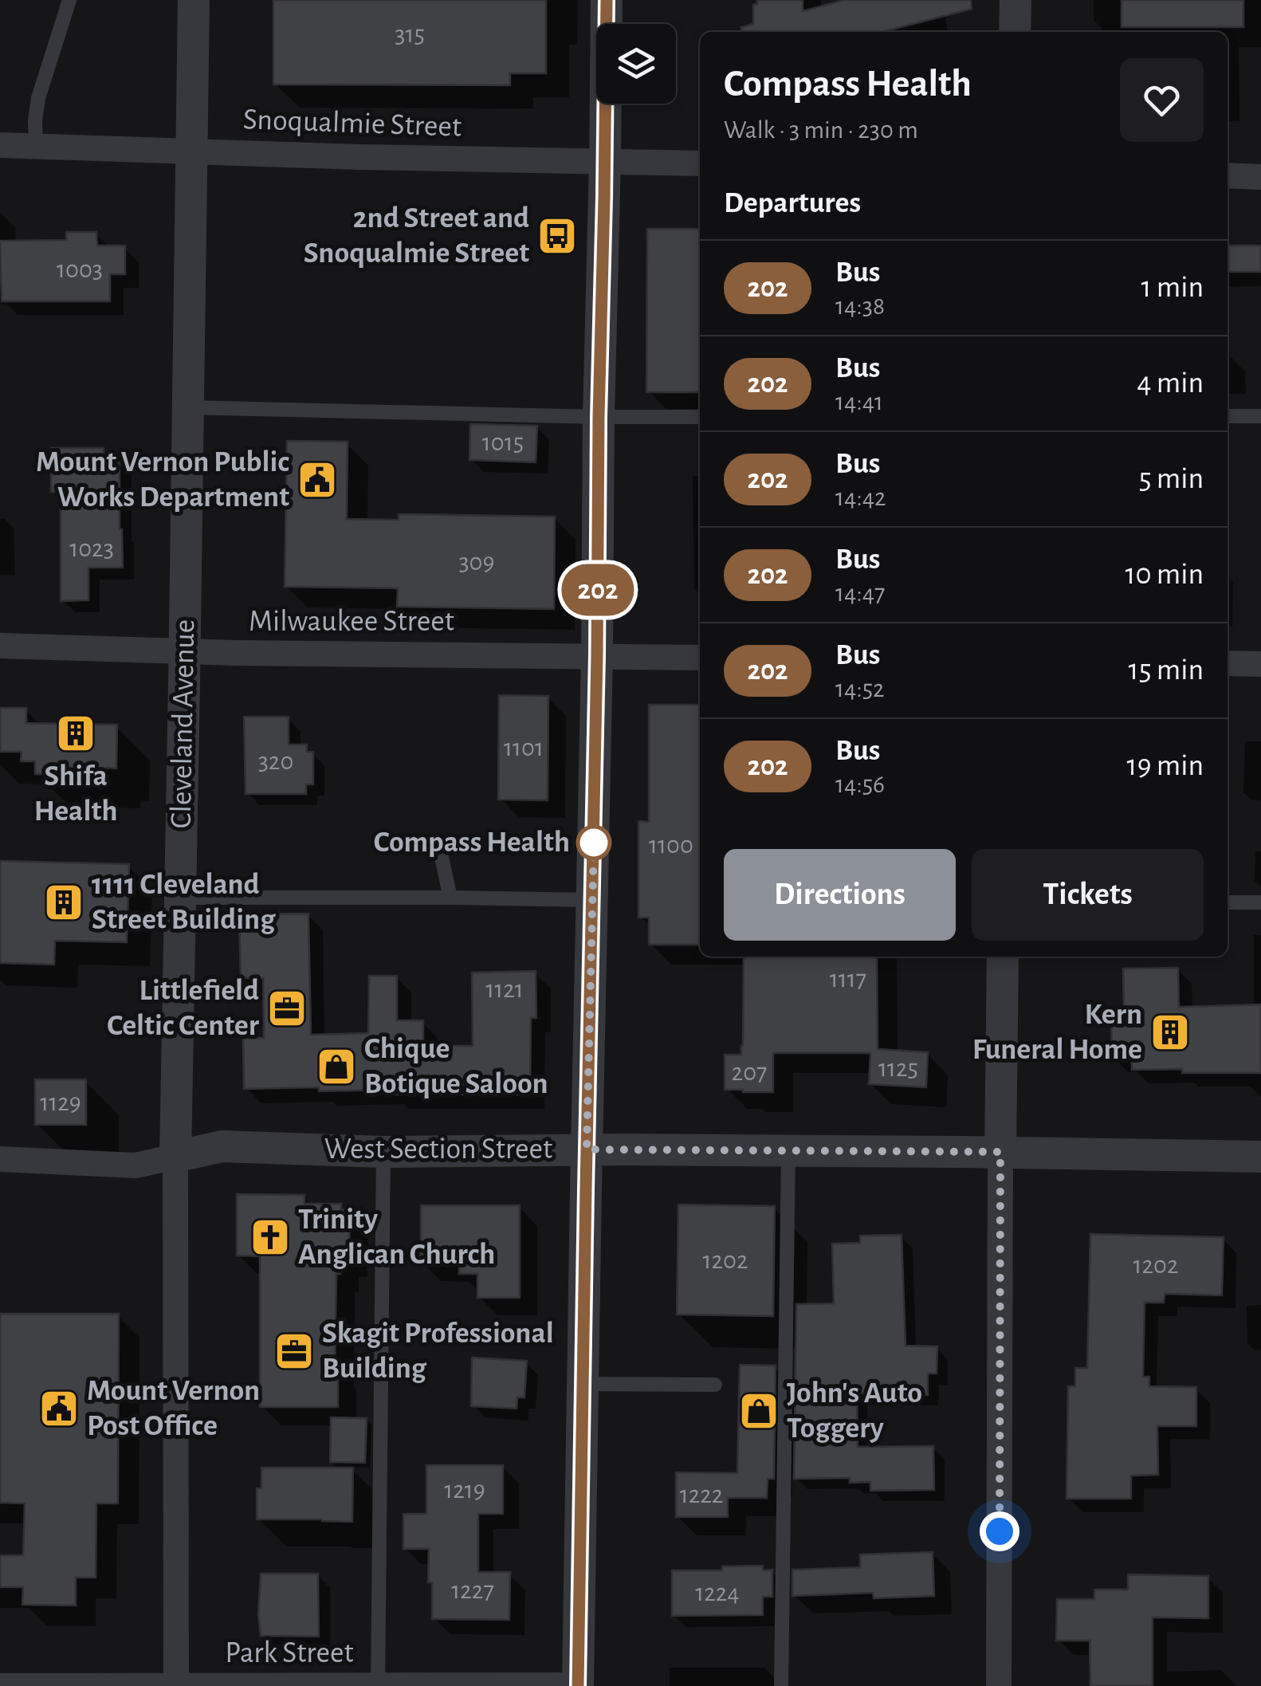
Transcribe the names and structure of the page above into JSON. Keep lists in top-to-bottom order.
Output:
{
  "streets": {
    "street": [
      "Snoqualmie Street",
      "Milwaukee Street",
      "Cleveland Avenue",
      "West Section Street",
      "Park Street"
    ]
  },
  "crossings": [
    ["Snoqualmie Street", "Cleveland Avenue"],
    ["Milwaukee Street", "Cleveland Avenue"],
    ["Cleveland Avenue", "West Section Street"],
    ["Cleveland Avenue", "Park Street"]
  ],
  "places": {
    "bus stop": ["2nd Street and Snoqualmie Street"],
    "public building": ["Mount Vernon Public Works Department", "Mount Vernon Post Office"],
    "building": ["Shifa Health", "1111 Cleveland Street Building", "Kern Funeral Home"],
    "other": ["Compass Health"],
    "office": ["Littlefield Celtic Center", "Skagit Professional Building"],
    "shop": ["Chique Botique Saloon", "John's Auto Toggery"],
    "church": ["Trinity Anglican Church"]
  },
  "lines": ["bus line 202"],
  "house_numbers": [
    "315",
    "1003",
    "1015",
    "1023",
    "309",
    "1101",
    "320",
    "1100",
    "1117",
    "1121",
    "1125",
    "207",
    "1129",
    "1202",
    "1202",
    "1219",
    "1222",
    "1227",
    "1224"
  ],
  "page": {
    "on_map": "202",
    "heading": [
      ["Compass Health", "Walk · 3 min · 230 m"],
      "Departures"
    ],
    "list": [
      {
        "mark": "202",
        "name": "Bus",
        "note": "14:38",
        "value": "1 min"
      },
      {
        "mark": "202",
        "name": "Bus",
        "note": "14:41",
        "value": "4 min"
      },
      {
        "mark": "202",
        "name": "Bus",
        "note": "14:42",
        "value": "5 min"
      },
      {
        "mark": "202",
        "name": "Bus",
        "note": "14:47",
        "value": "10 min"
      },
      {
        "mark": "202",
        "name": "Bus",
        "note": "14:52",
        "value": "15 min"
      },
      {
        "mark": "202",
        "name": "Bus",
        "note": "14:56",
        "value": "19 min"
      }
    ],
    "buttons": ["Directions", "Tickets"]
  }
}
